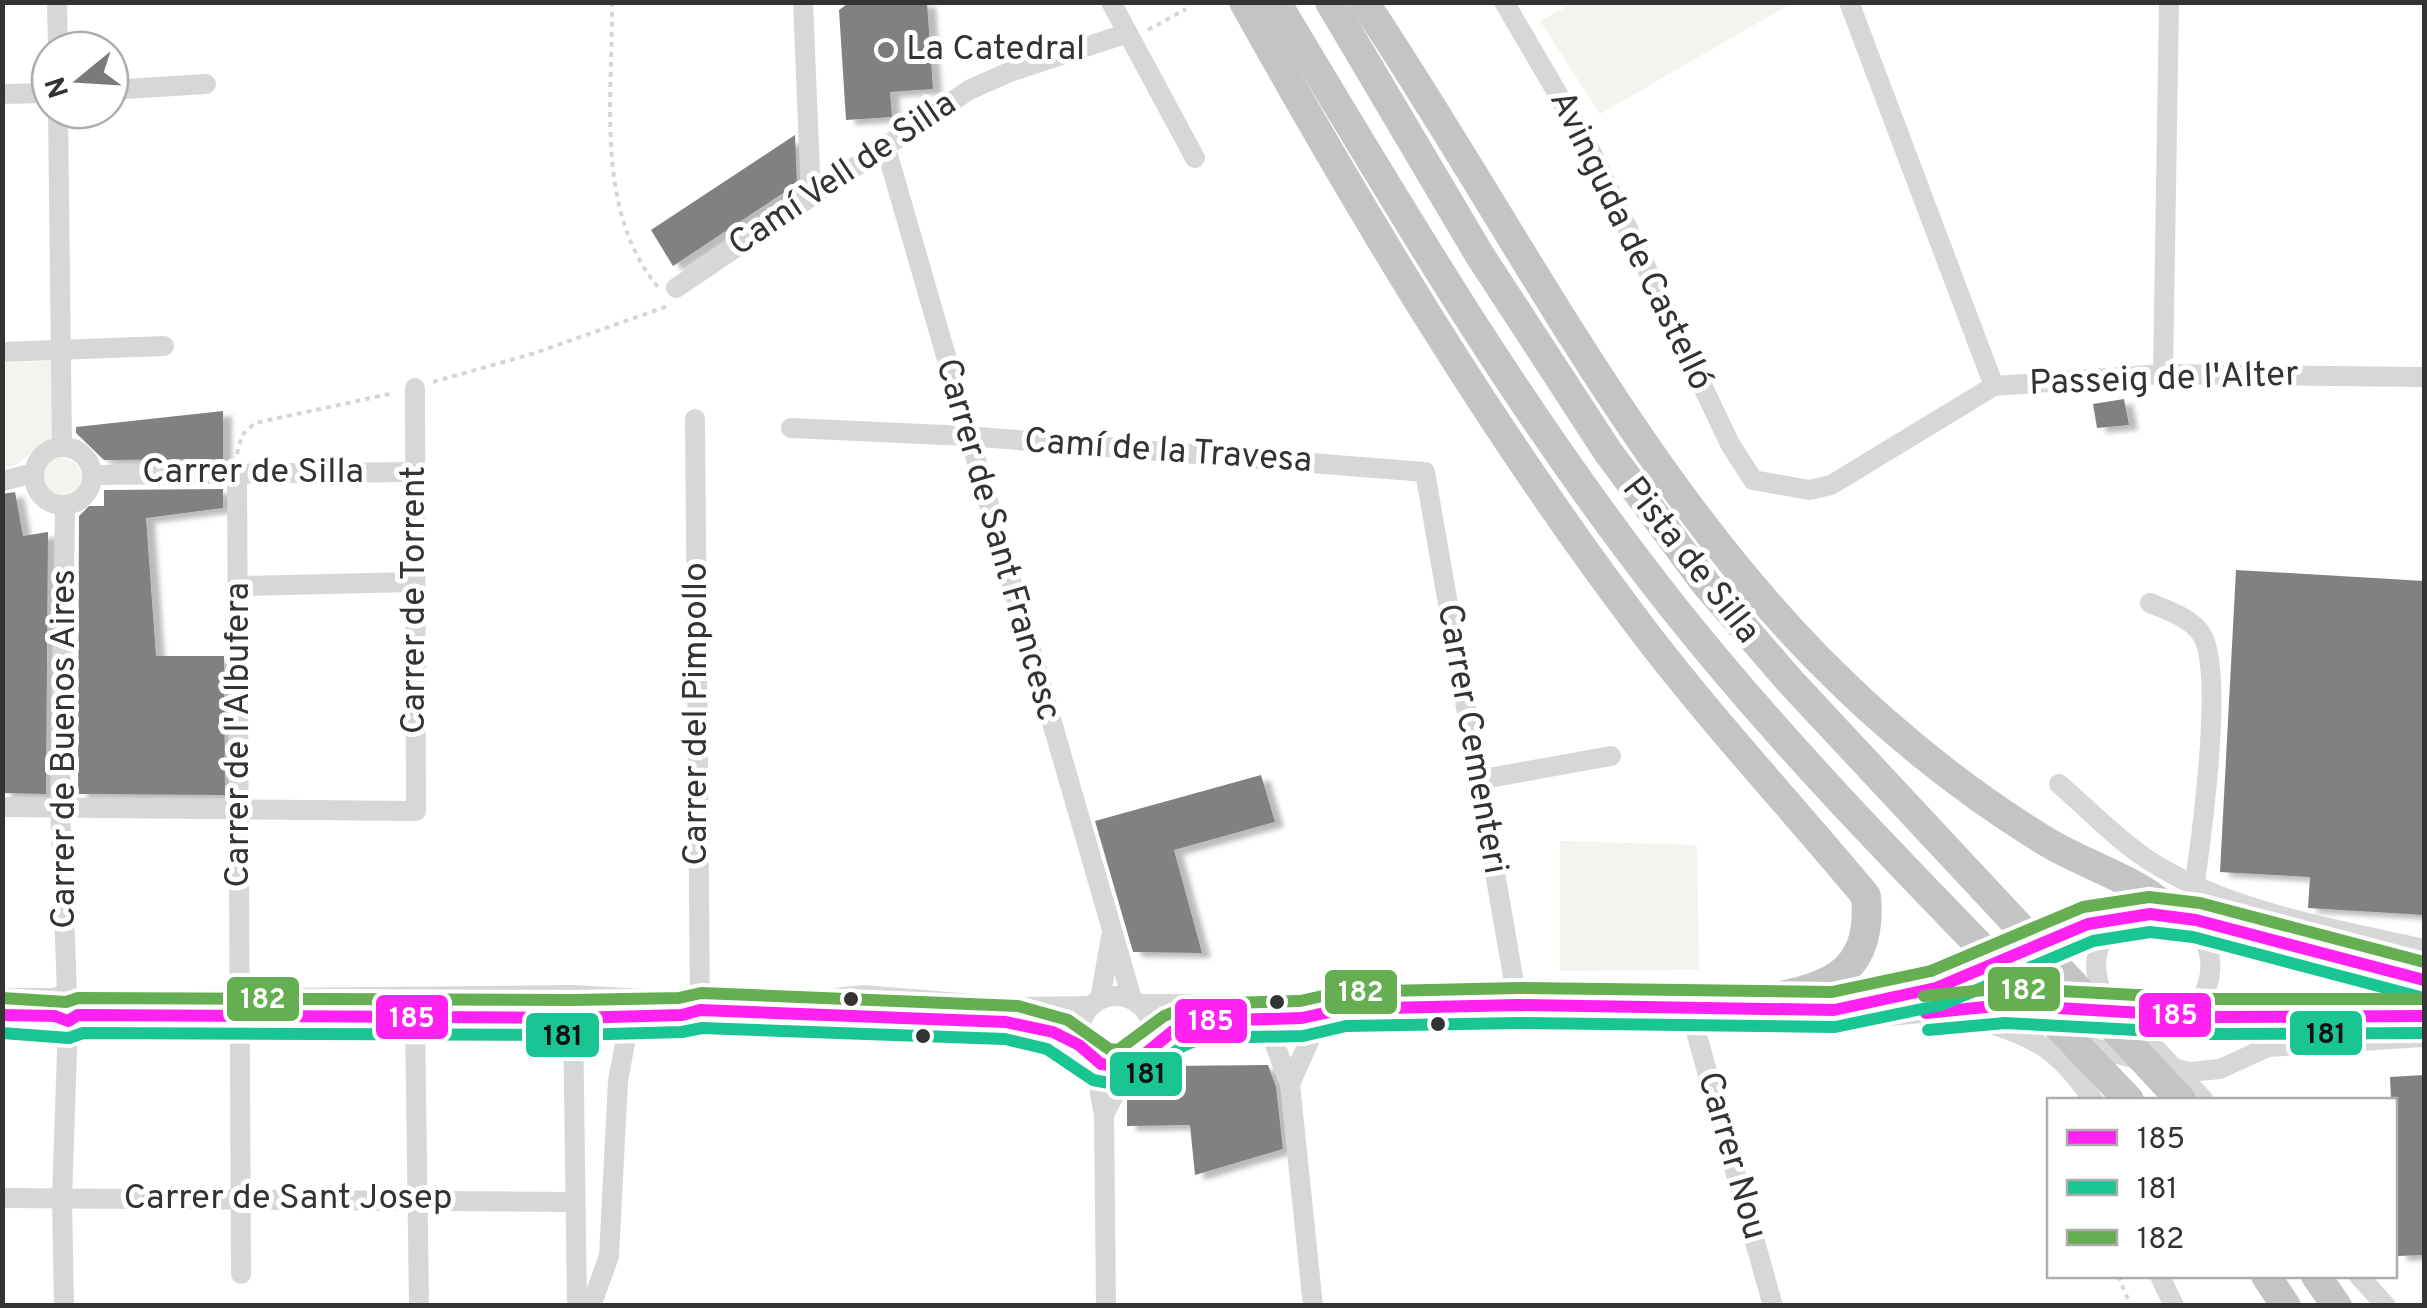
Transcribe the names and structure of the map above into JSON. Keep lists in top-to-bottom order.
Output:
{
  "streets": {
    "highway": ["Pista de Silla"],
    "street": [
      "Camí Vell de Silla",
      "Avinguda de Castelló",
      "Passeig de l'Alter",
      "Camí de la Travesa",
      "Carrer de Silla",
      "Carrer de Sant Francesc",
      "Carrer de Torrent",
      "Carrer del Pimpollo",
      "Carrer de l'Albufera",
      "Carrer Cementeri",
      "Carrer de Buenos Aires",
      "Carrer Nou",
      "Carrer de Sant Josep"
    ]
  },
  "crossings": [
    ["Camí Vell de Silla", "Carrer de Sant Francesc"],
    ["Avinguda de Castelló", "Passeig de l'Alter"],
    ["Camí de la Travesa", "Carrer de Sant Francesc"],
    ["Camí de la Travesa", "Carrer Cementeri"],
    ["Carrer de Silla", "Carrer de Torrent"],
    ["Carrer de Silla", "Carrer de l'Albufera"],
    ["Carrer de Silla", "Carrer de Buenos Aires"],
    ["Carrer de Torrent", "Carrer de l'Albufera"],
    ["Carrer de l'Albufera", "Carrer de Sant Josep"],
    ["Carrer de Buenos Aires", "Carrer de Sant Josep"]
  ],
  "places": ["La Catedral"],
  "lines": ["transit line 182", "transit line 185", "transit line 181"],
  "legend": ["185", "181", "182"],
  "north": "left"
}
